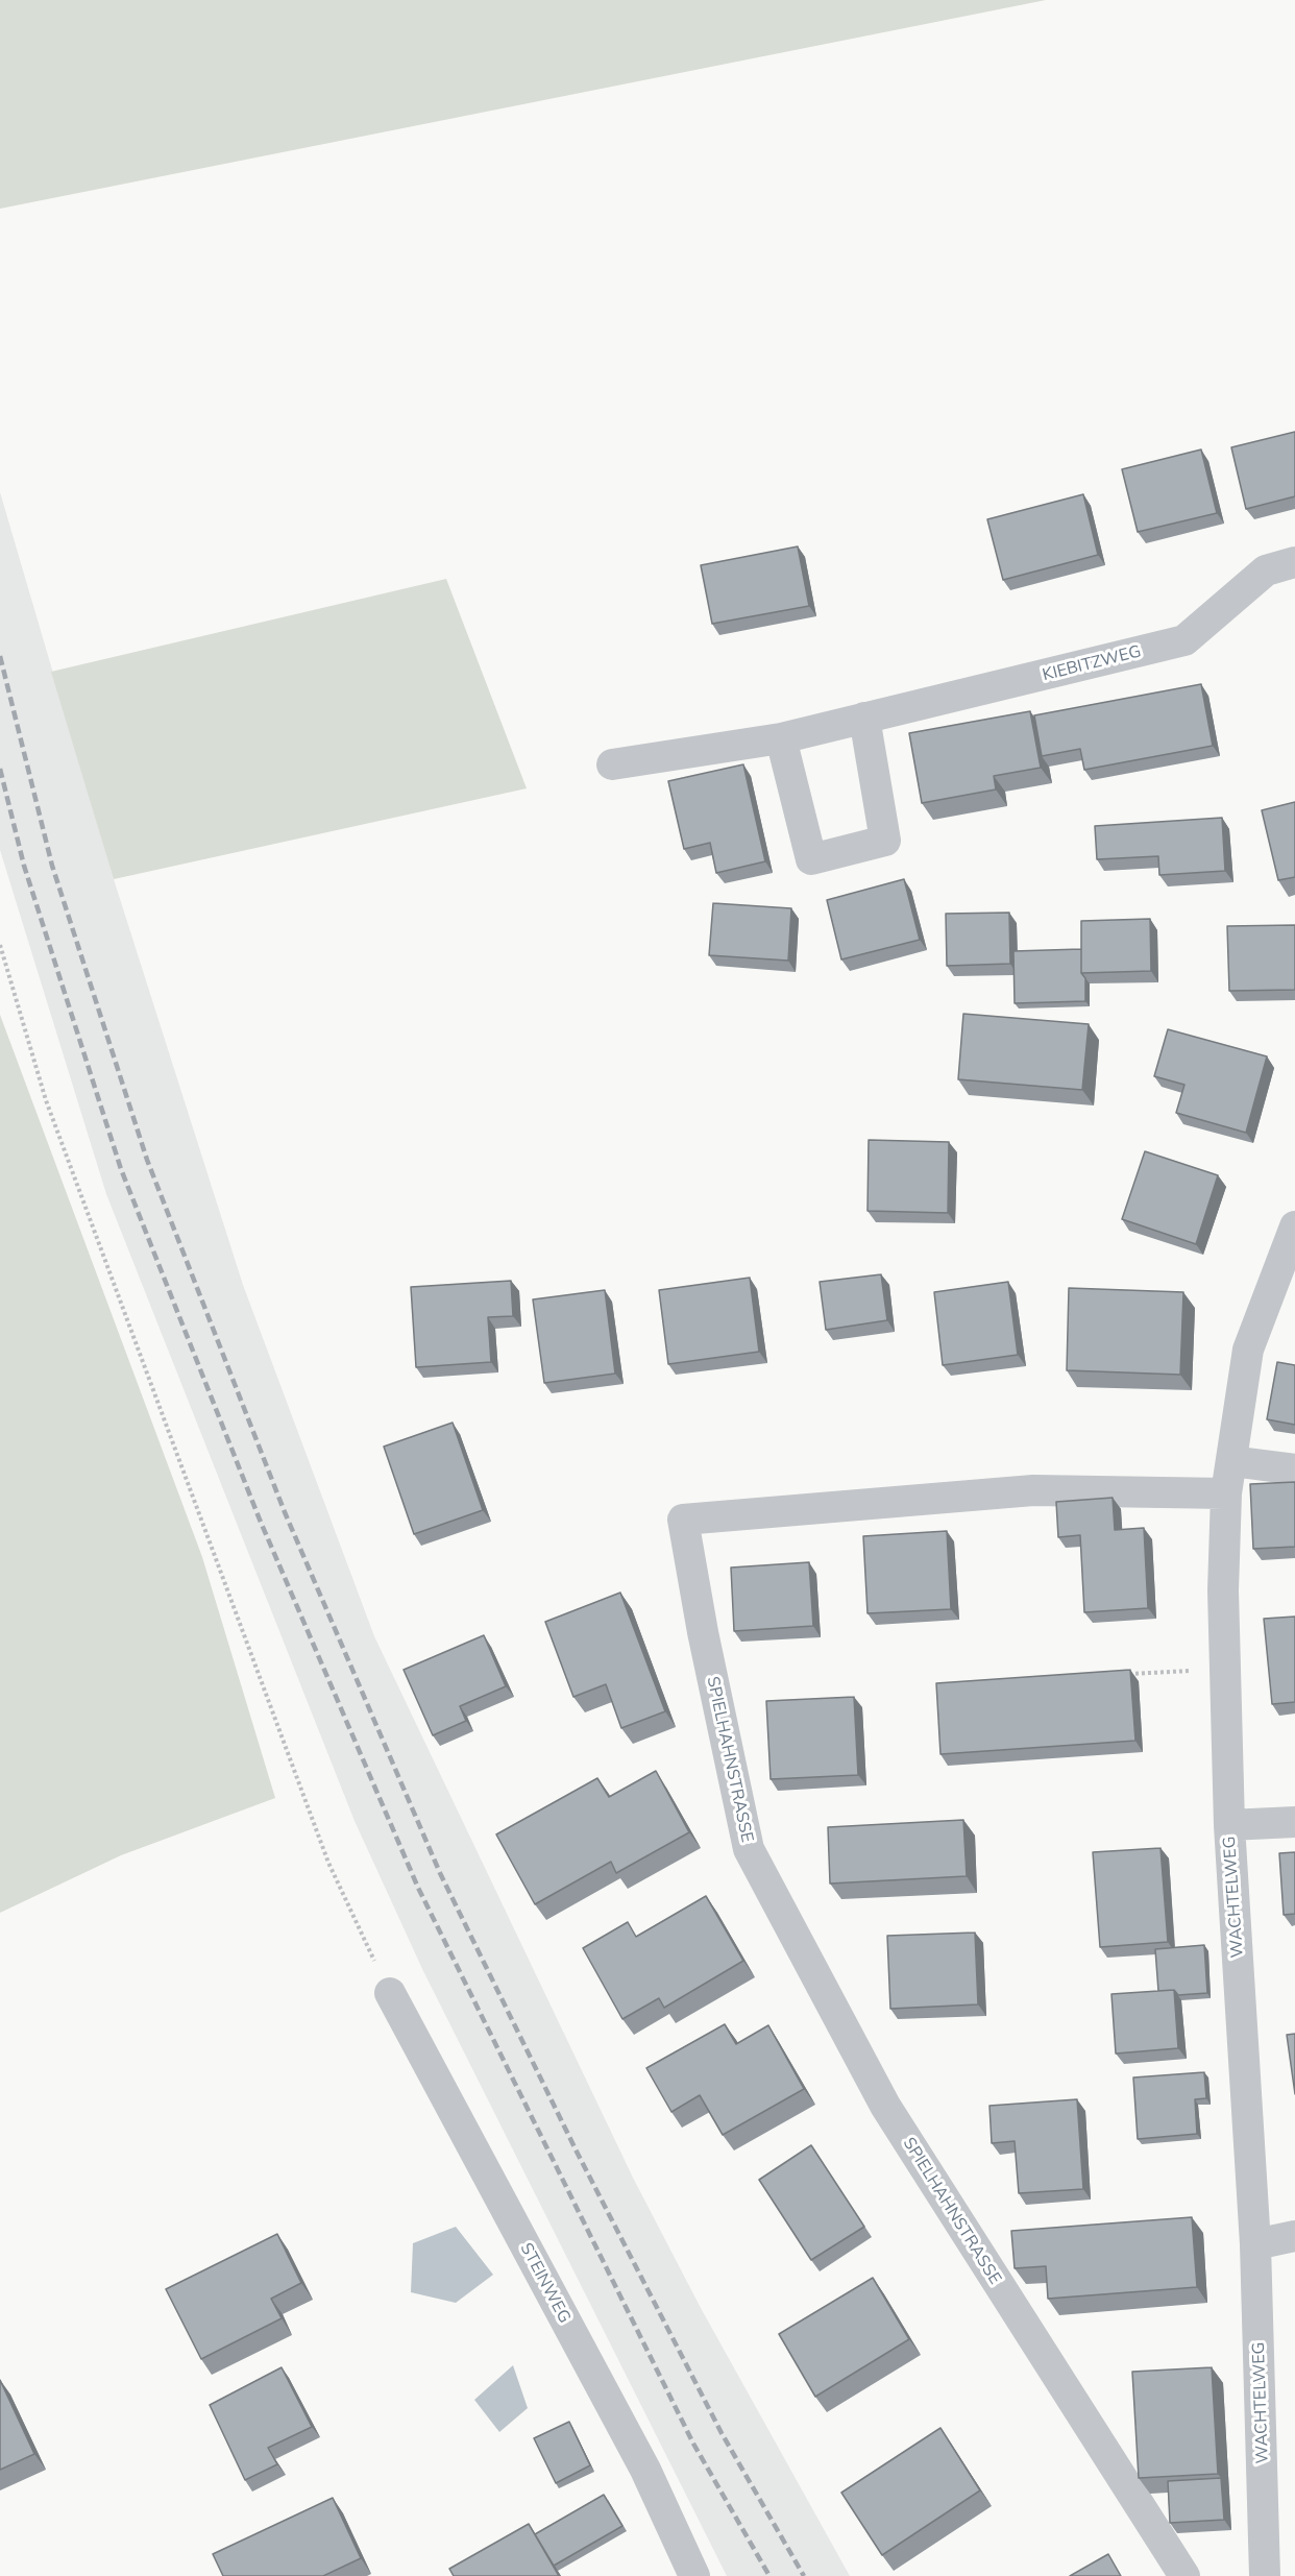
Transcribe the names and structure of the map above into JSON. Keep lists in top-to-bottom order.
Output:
{
  "streets": {
    "street": [
      "KIEBITZWEG",
      "SPIELHAHNSTRASSE",
      "WACHTELWEG",
      "STEINWEG"
    ]
  },
  "crossings": [
    ["SPIELHAHNSTRASSE", "WACHTELWEG"]
  ]
}
